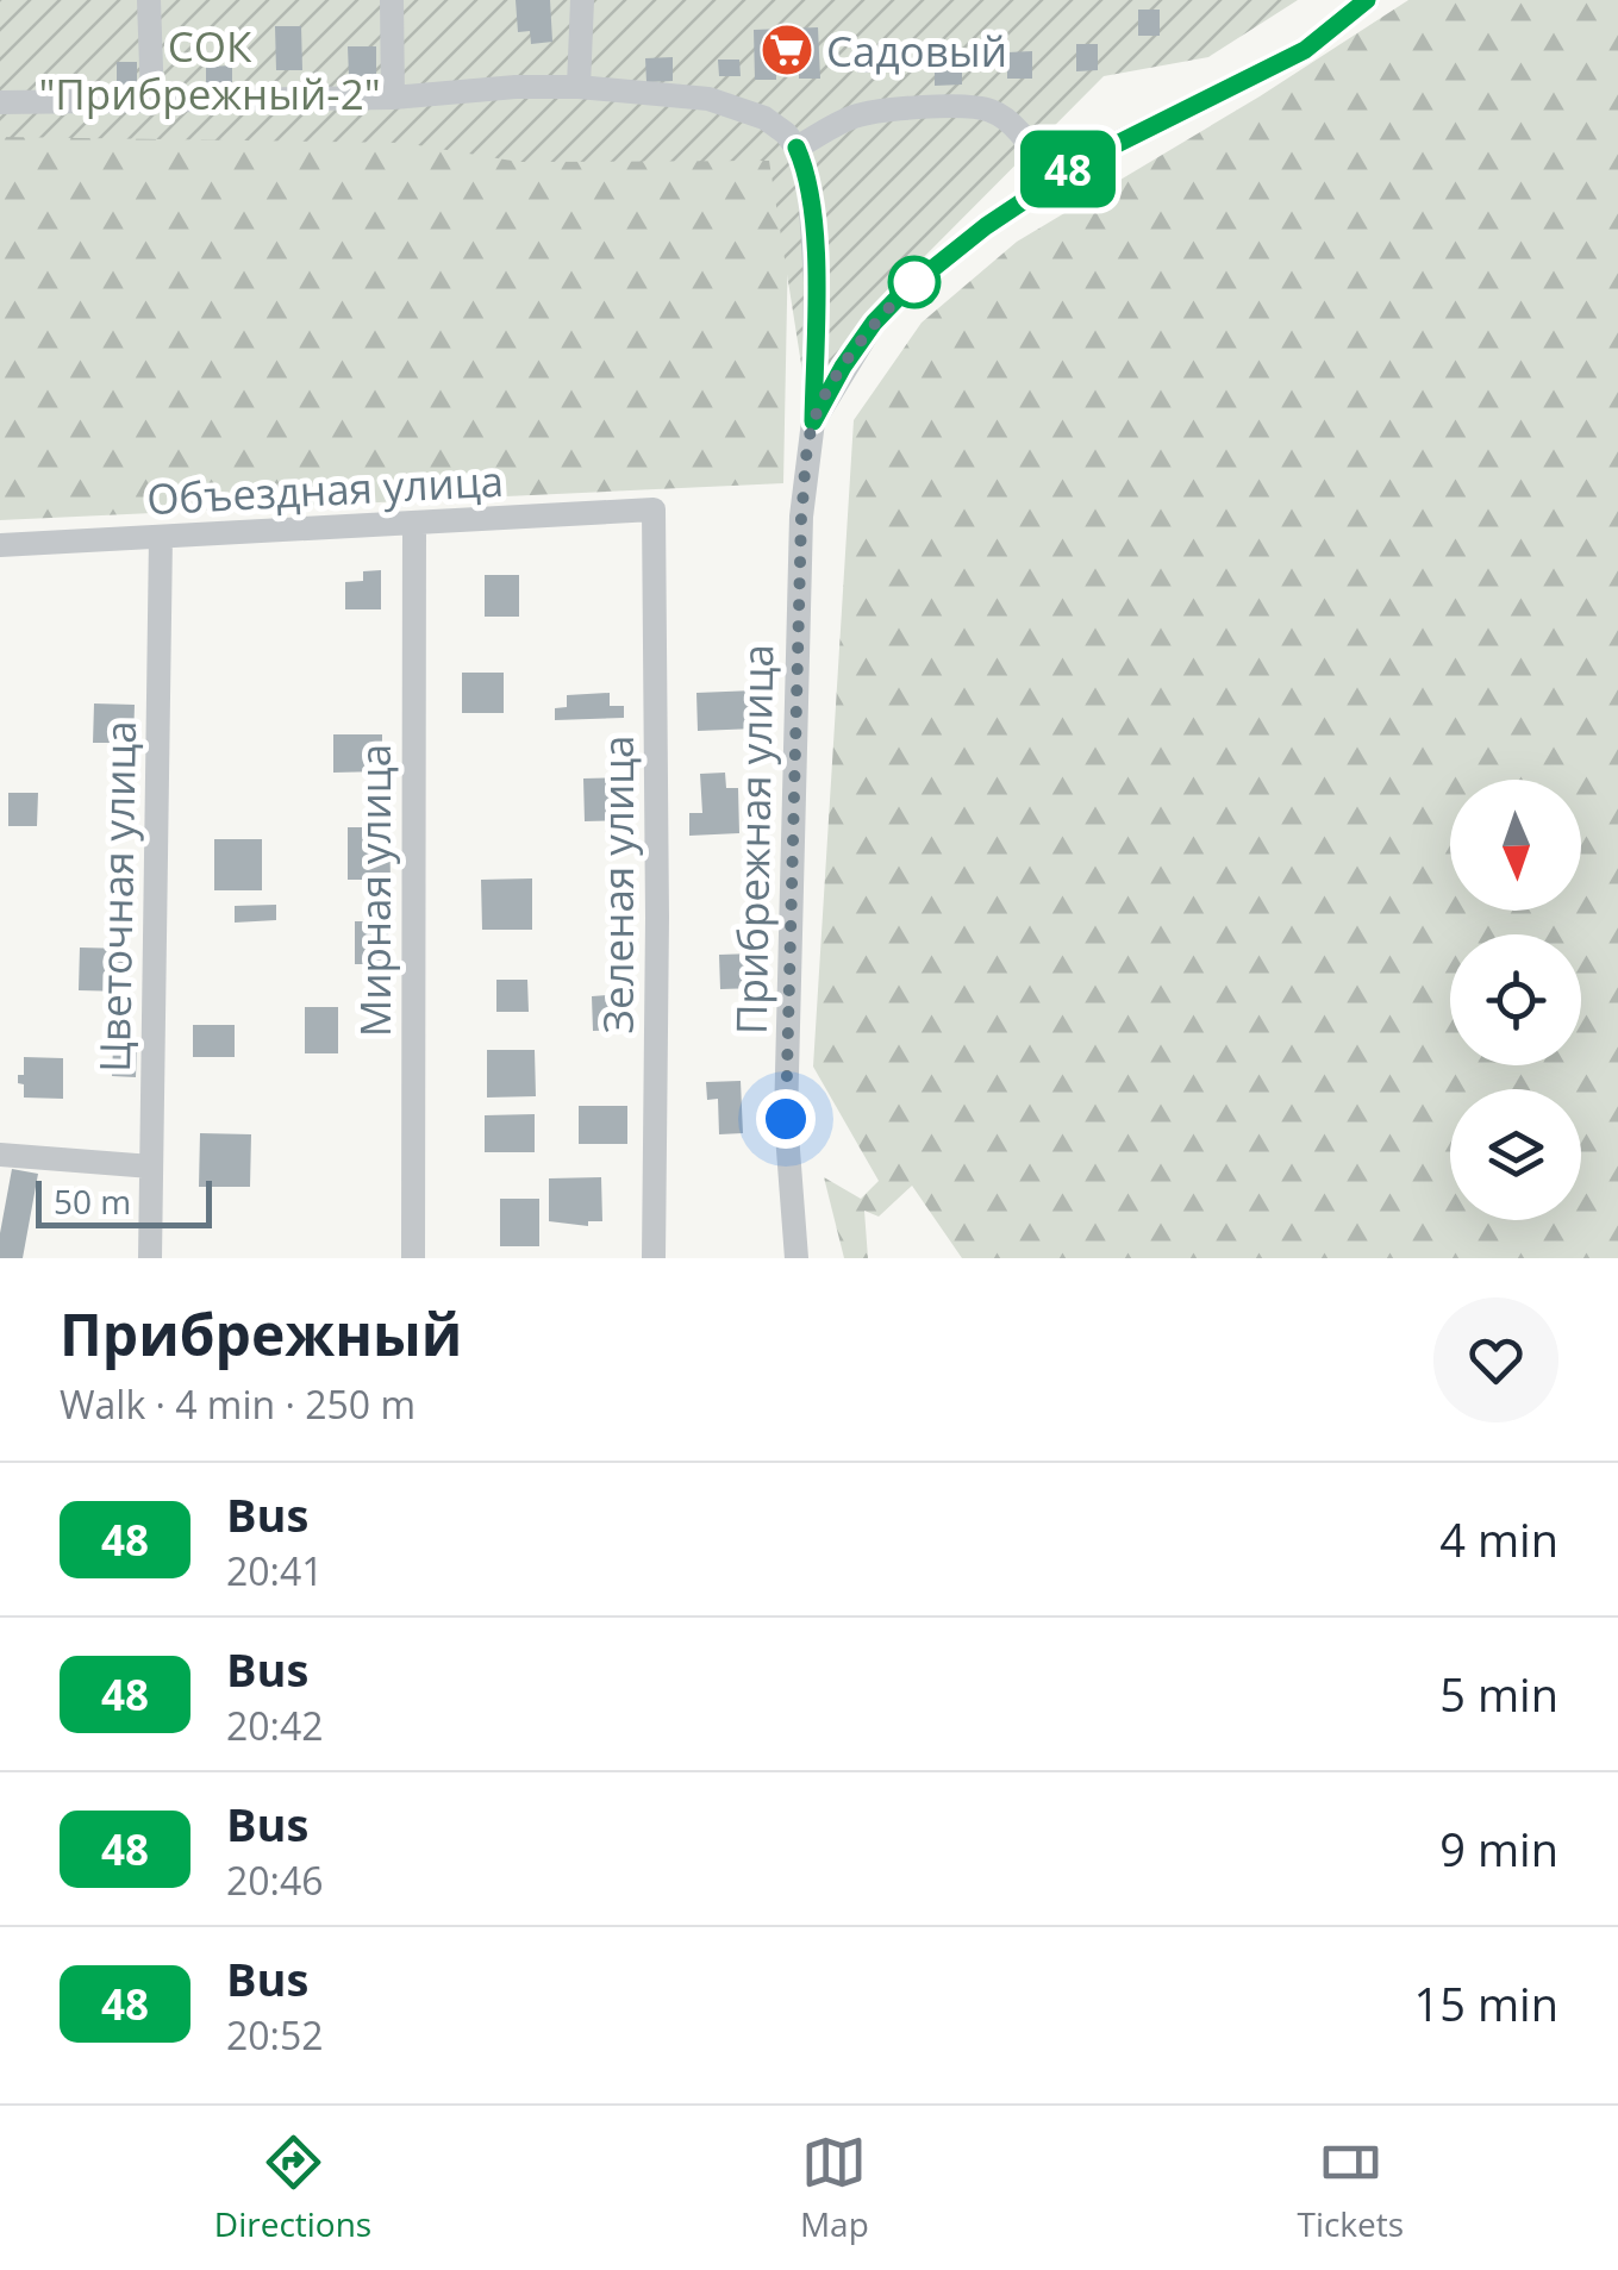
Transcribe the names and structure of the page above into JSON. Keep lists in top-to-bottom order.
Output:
{
  "streets": {
    "street": [
      "Объездная улица",
      "Прибрежная улица",
      "Зеленая улица",
      "Мирная улица",
      "Цветочная улица"
    ]
  },
  "crossings": [
    ["Объездная улица", "Зеленая улица"],
    ["Объездная улица", "Мирная улица"],
    ["Объездная улица", "Цветочная улица"]
  ],
  "parks": ["СОК \"Прибрежный-2\""],
  "places": {
    "supermarket": ["Садовый"]
  },
  "lines": ["bus line 48"],
  "scale_bar": "50 m",
  "north": "bottom",
  "page": {
    "on_map": "48",
    "scale": "50 m",
    "heading": ["Прибрежный", "Walk · 4 min · 250 m"],
    "list": [
      {
        "mark": "48",
        "name": "Bus",
        "note": "20:41",
        "value": "4 min"
      },
      {
        "mark": "48",
        "name": "Bus",
        "note": "20:42",
        "value": "5 min"
      },
      {
        "mark": "48",
        "name": "Bus",
        "note": "20:46",
        "value": "9 min"
      },
      {
        "mark": "48",
        "name": "Bus",
        "note": "20:52",
        "value": "15 min"
      }
    ],
    "tabs": ["Directions", "Map", "Tickets"]
  }
}
